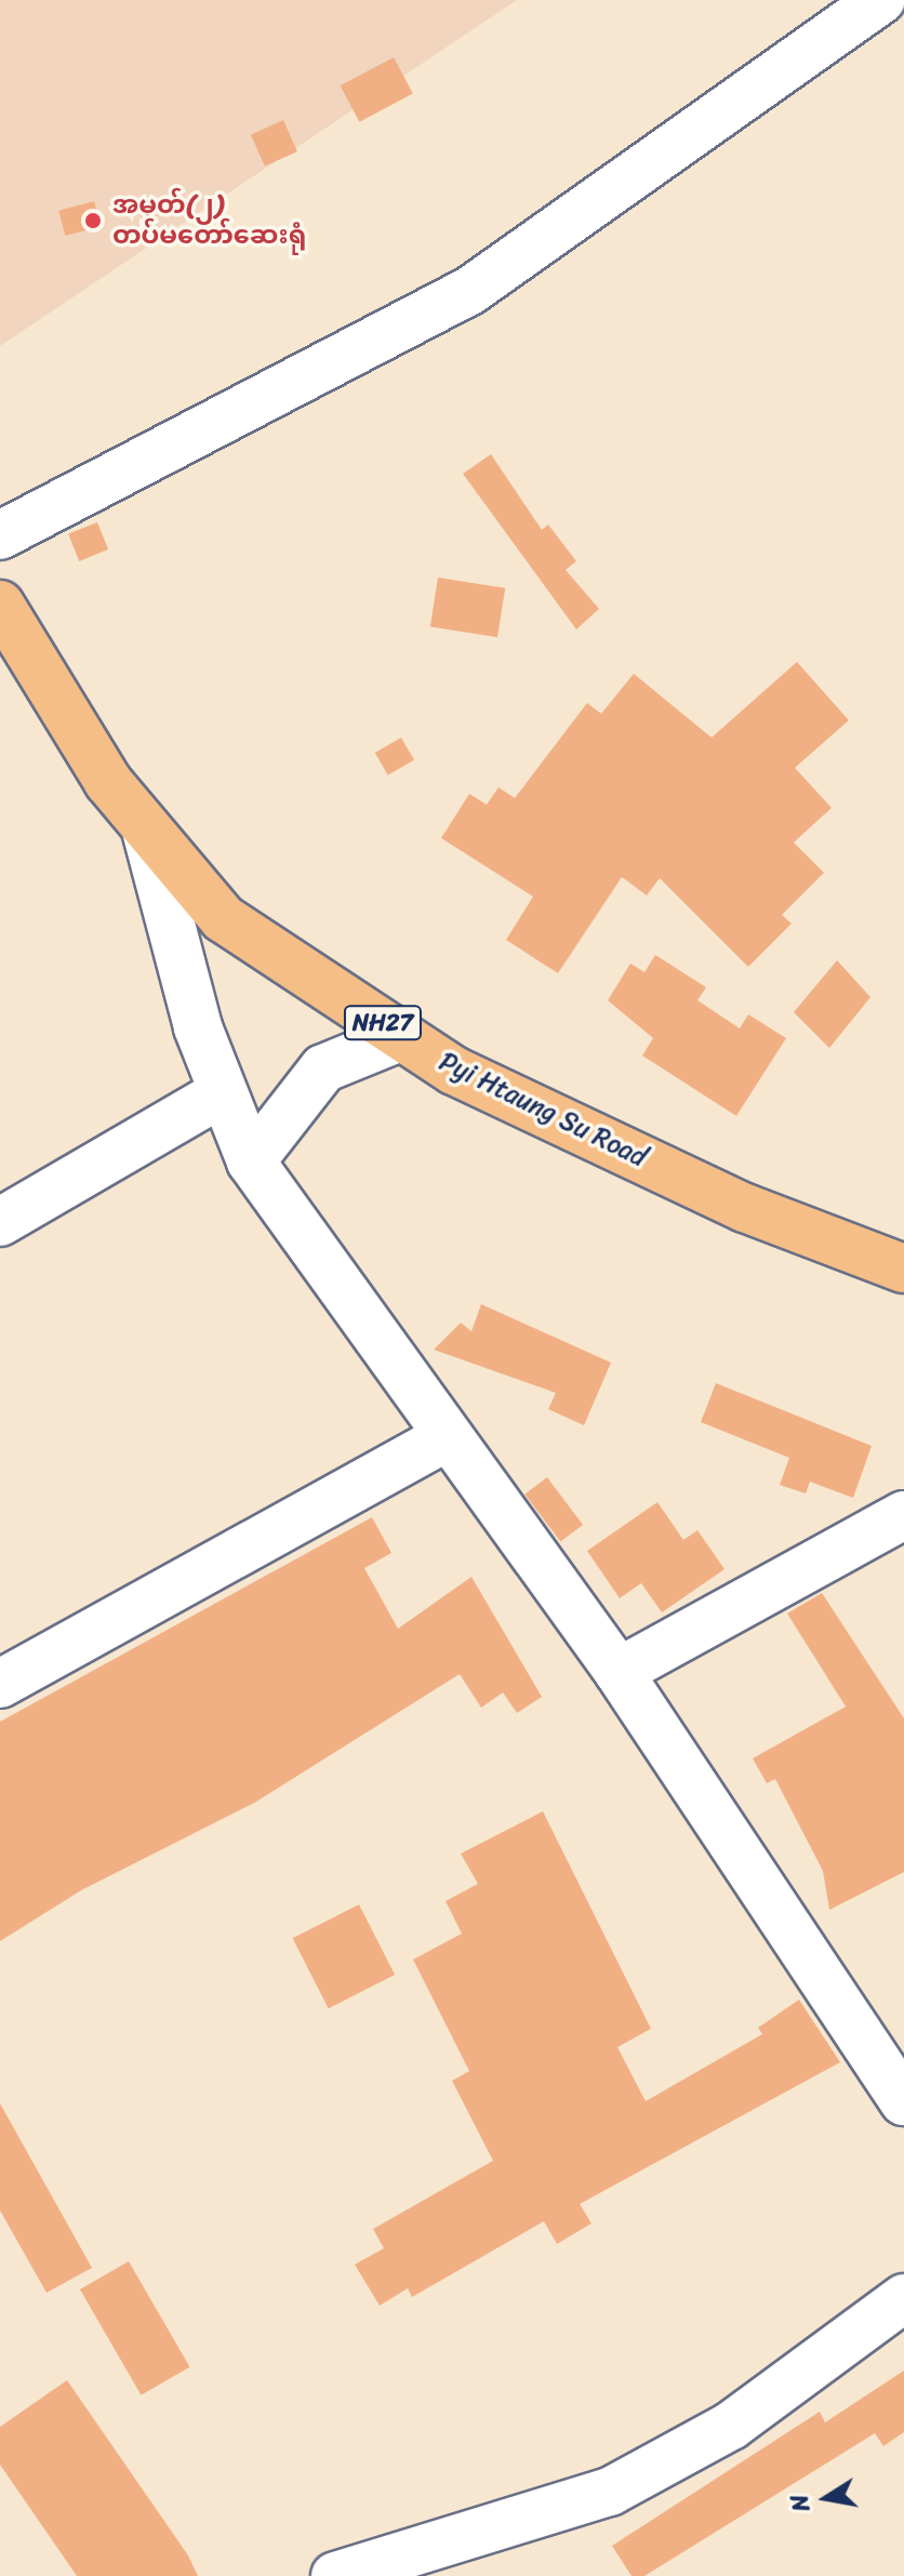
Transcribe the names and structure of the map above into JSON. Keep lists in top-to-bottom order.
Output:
{
  "streets": {
    "highway": ["NH27", "Pyi Htaung Su Road"]
  },
  "places": ["အမှတ်(၂) တပ်မတော်ဆေးရုံ"],
  "north": "left"
}
